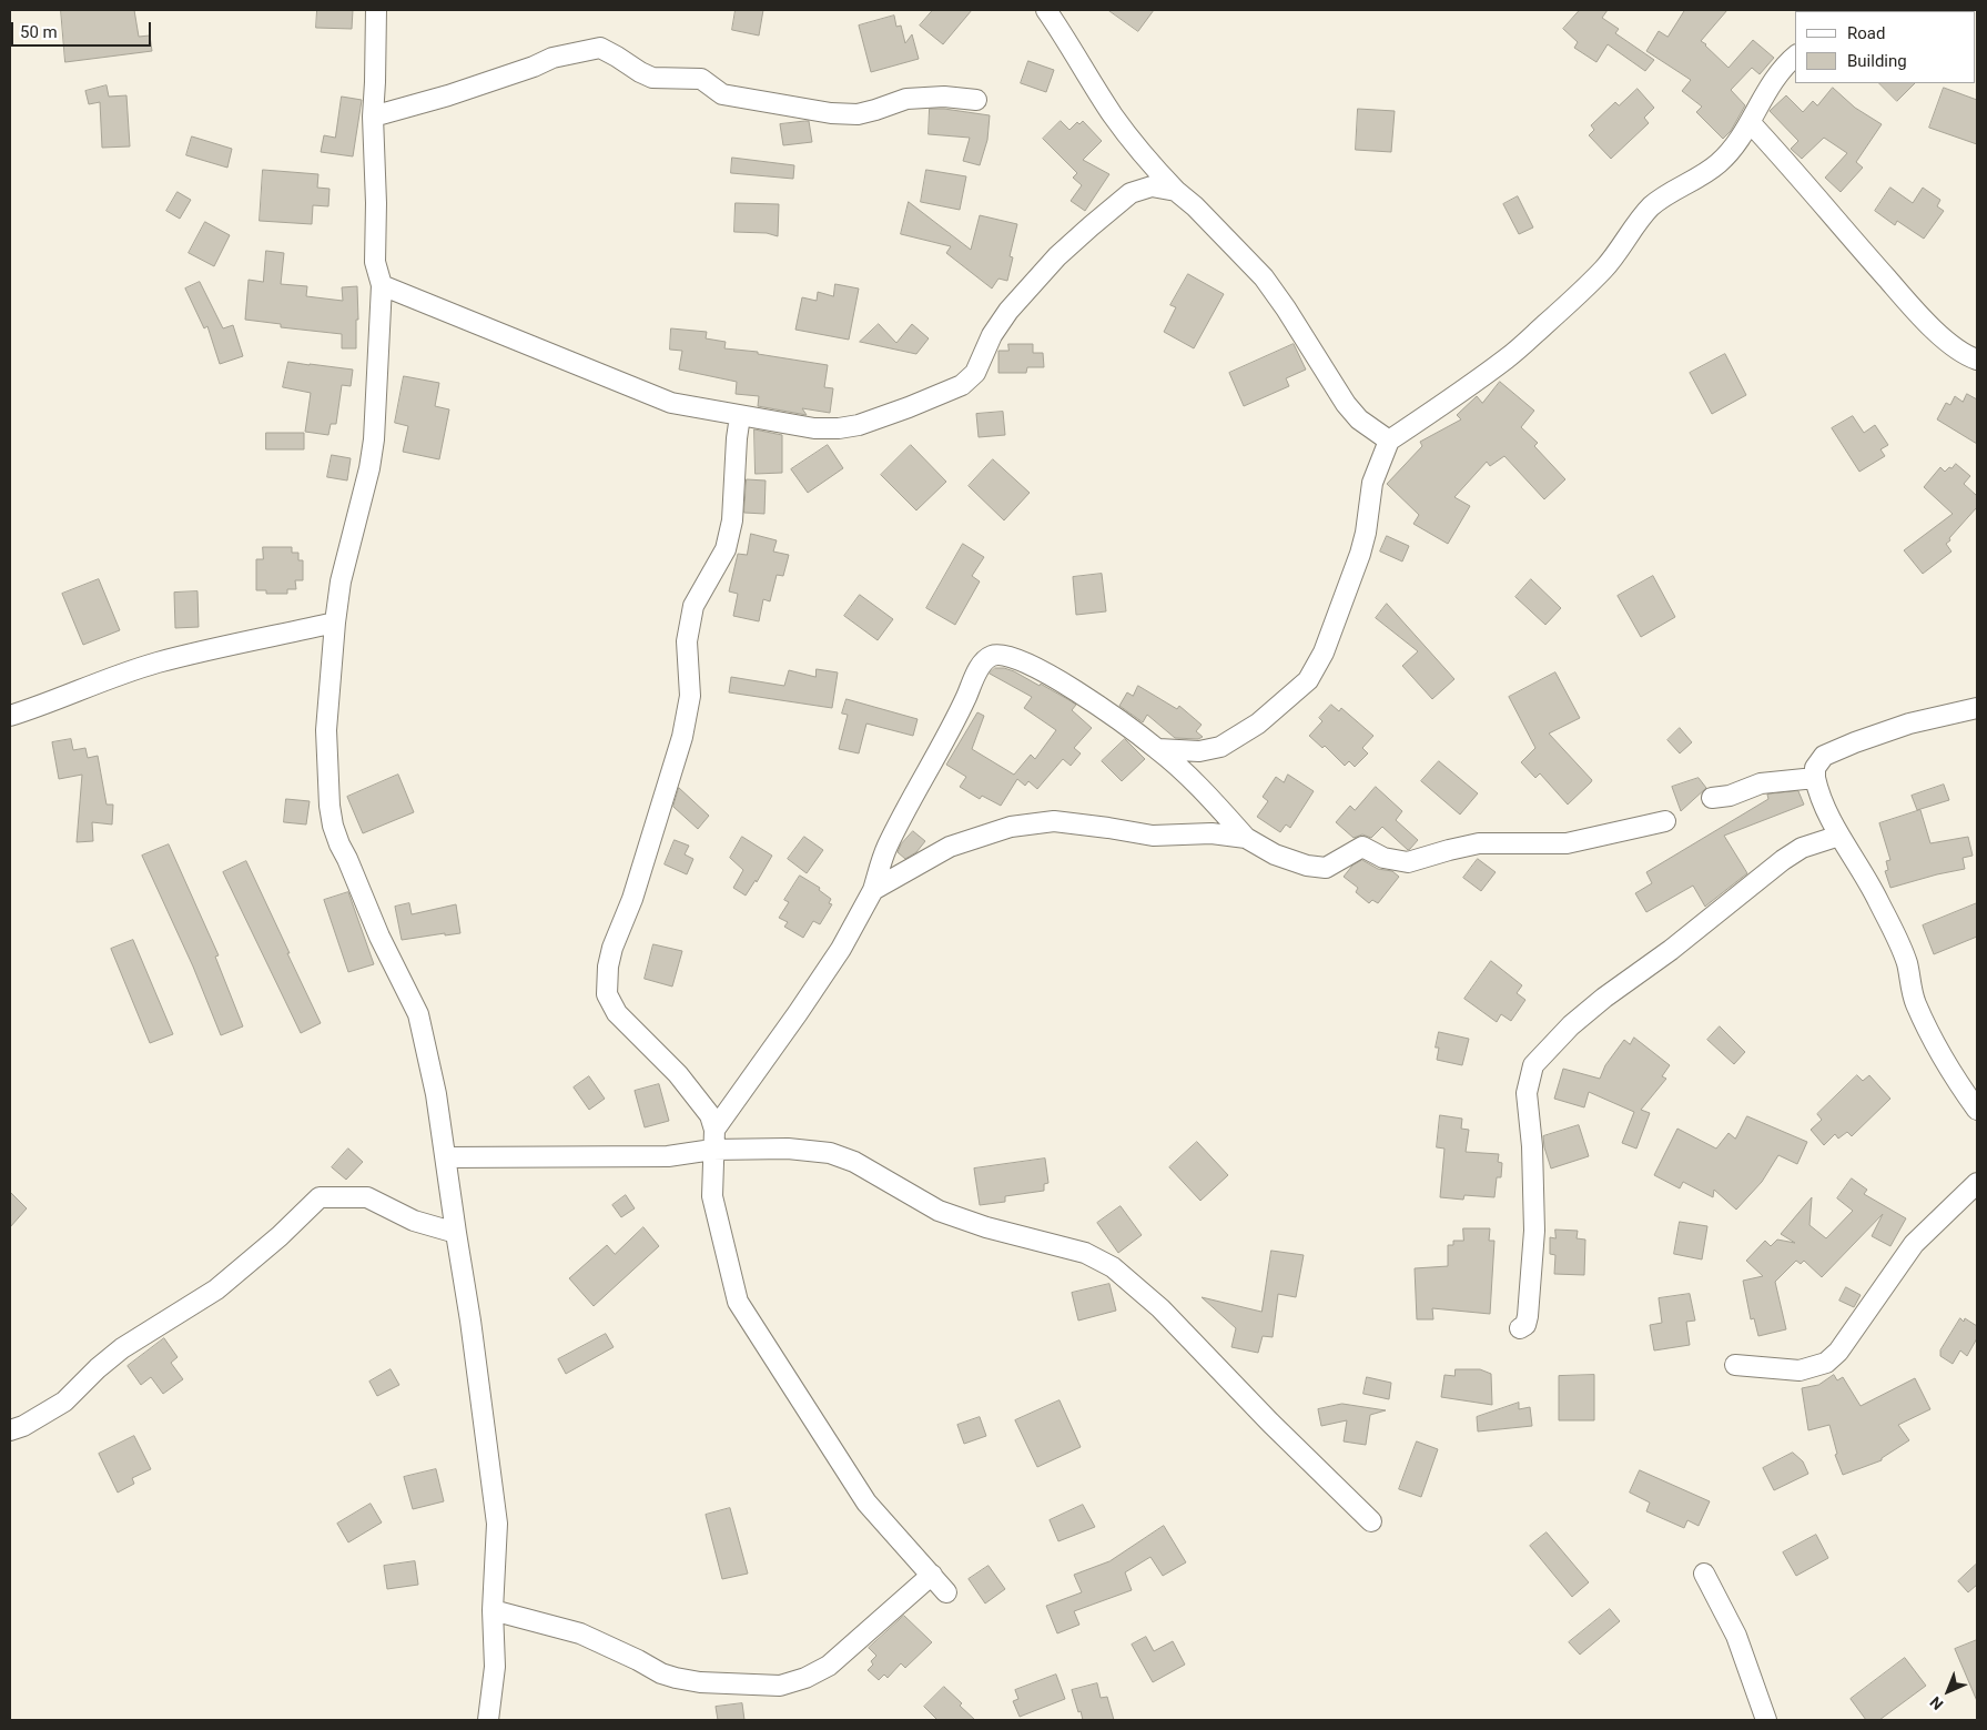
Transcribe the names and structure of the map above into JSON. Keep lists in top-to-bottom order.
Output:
{
  "legend": ["Road", "Building"],
  "scale_bar": "50 m",
  "north": "bottom left"
}
